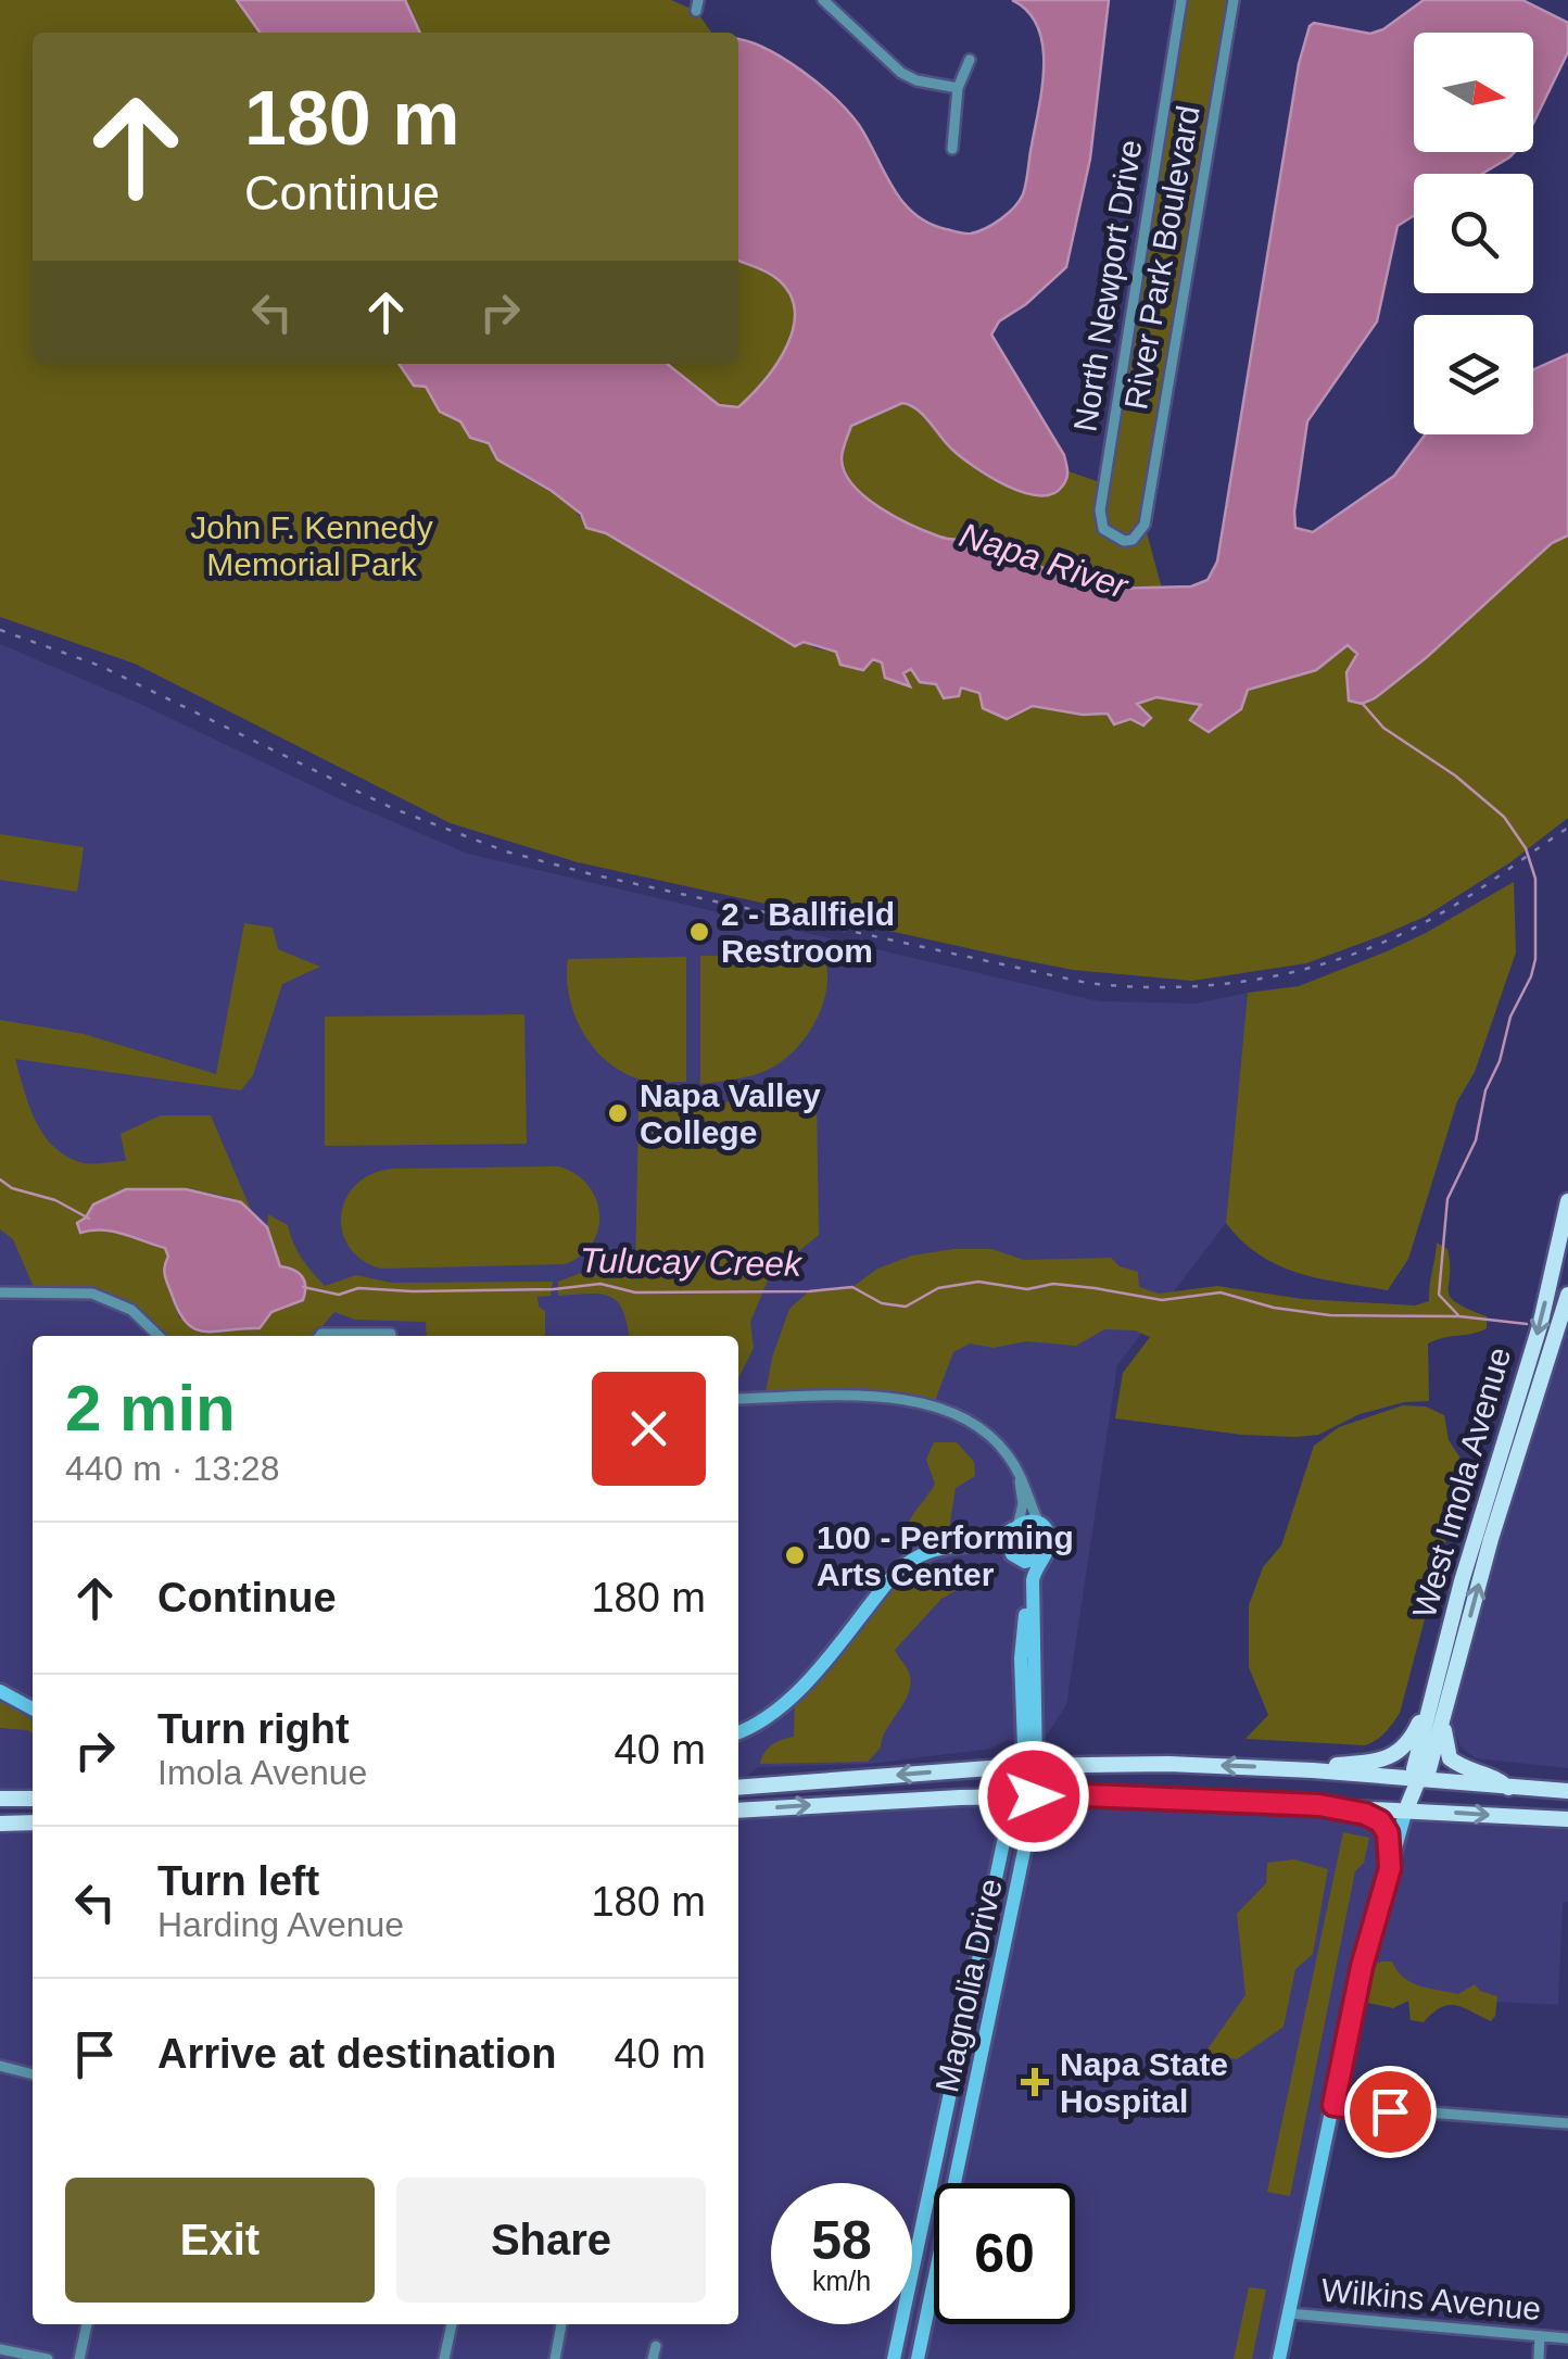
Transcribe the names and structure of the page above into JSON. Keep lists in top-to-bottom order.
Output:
{
  "streets": {
    "main road": ["West Imola Avenue"],
    "street": [
      "River Park Boulevard",
      "North Newport Drive",
      "Magnolia Drive",
      "Wilkins Avenue"
    ]
  },
  "crossings": [
    ["River Park Boulevard", "North Newport Drive"]
  ],
  "water": ["Napa River", "Tulucay Creek"],
  "parks": ["John F. Kennedy Memorial Park"],
  "places": {
    "other": ["2 - Ballfield Restroom", "Napa Valley College", "100 - Performing Arts Center"],
    "health": ["Napa State Hospital"]
  },
  "north": "right",
  "page": {
    "turn": ["180 m", "Continue"],
    "heading": ["2 min", "440 m · 13:28"],
    "list": [
      {
        "name": "Continue",
        "value": "180 m"
      },
      {
        "name": "Turn right",
        "note": "Imola Avenue",
        "value": "40 m"
      },
      {
        "name": "Turn left",
        "note": "Harding Avenue",
        "value": "180 m"
      },
      {
        "name": "Arrive at destination",
        "value": "40 m"
      }
    ],
    "buttons": ["Exit", "Share"],
    "speed": "58 km/h",
    "limit": "60"
  }
}
